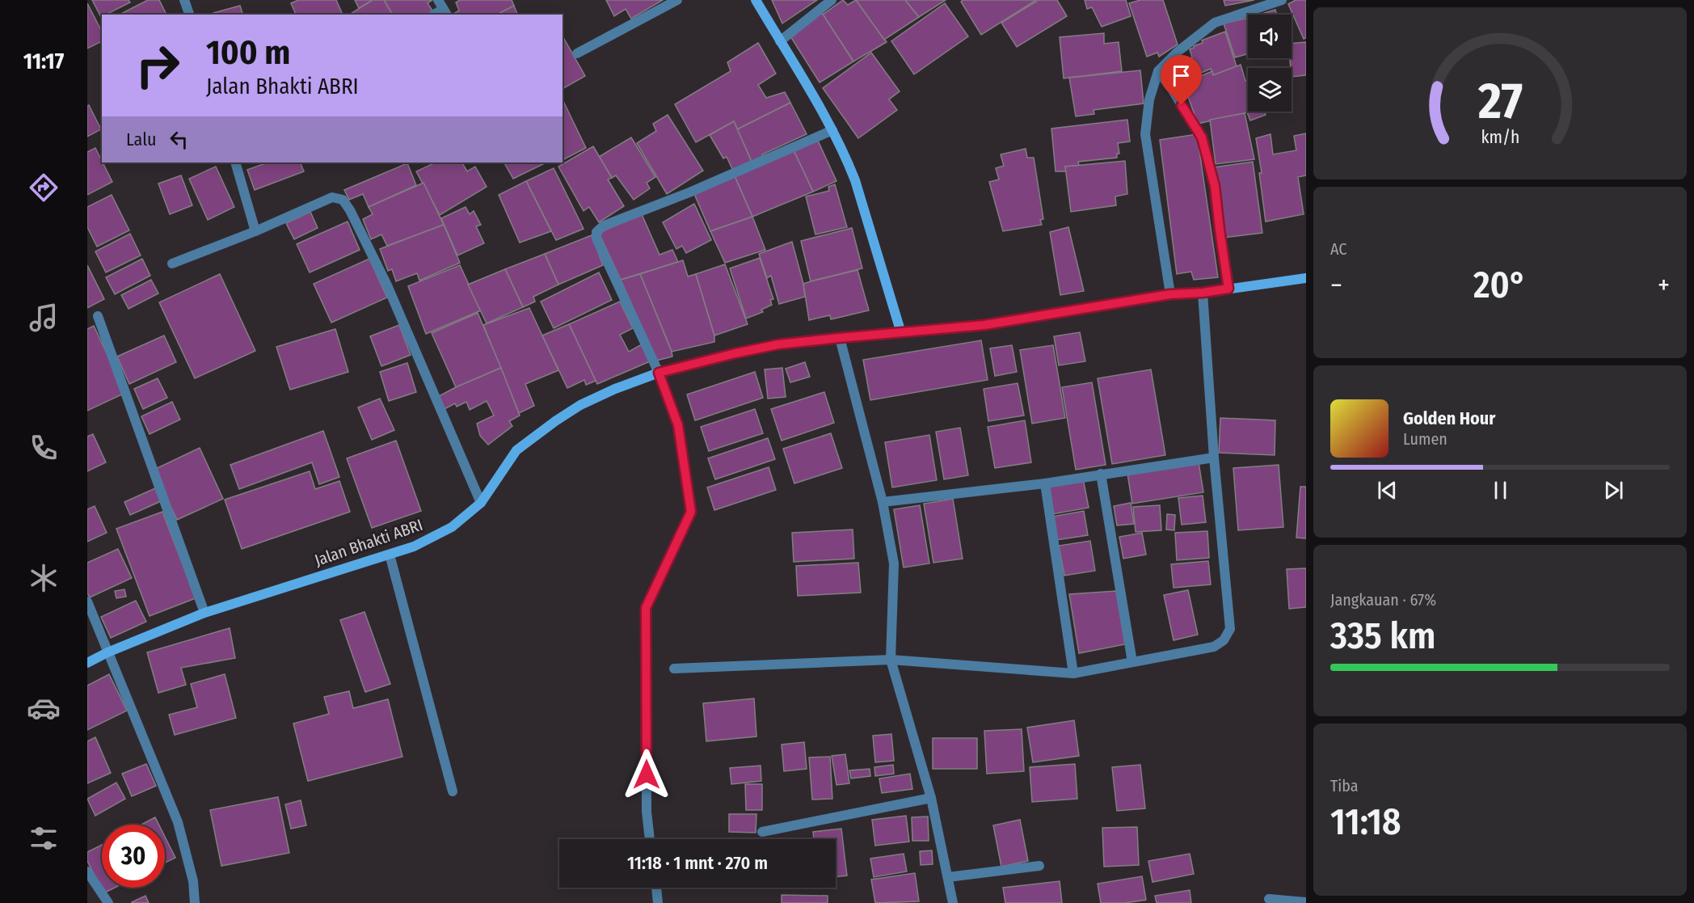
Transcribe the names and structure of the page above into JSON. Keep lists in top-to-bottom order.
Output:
{
  "streets": {
    "street": ["Jalan Bhakti ABRI"]
  },
  "page": {
    "tabs": "11:17",
    "turn": ["100 m", "Jalan Bhakti ABRI"],
    "then": "Lalu",
    "tile": [
      "AC",
      ["Jangkauan · 67%", "335 km"],
      ["Tiba", "11:18"]
    ],
    "heat": ["−", "20°", "+"],
    "song": ["Golden Hour", "Lumen"],
    "limit": "30",
    "trip": "11:18 · 1 mnt · 270 m",
    "gauge": ["27", "km/h"]
  }
}
